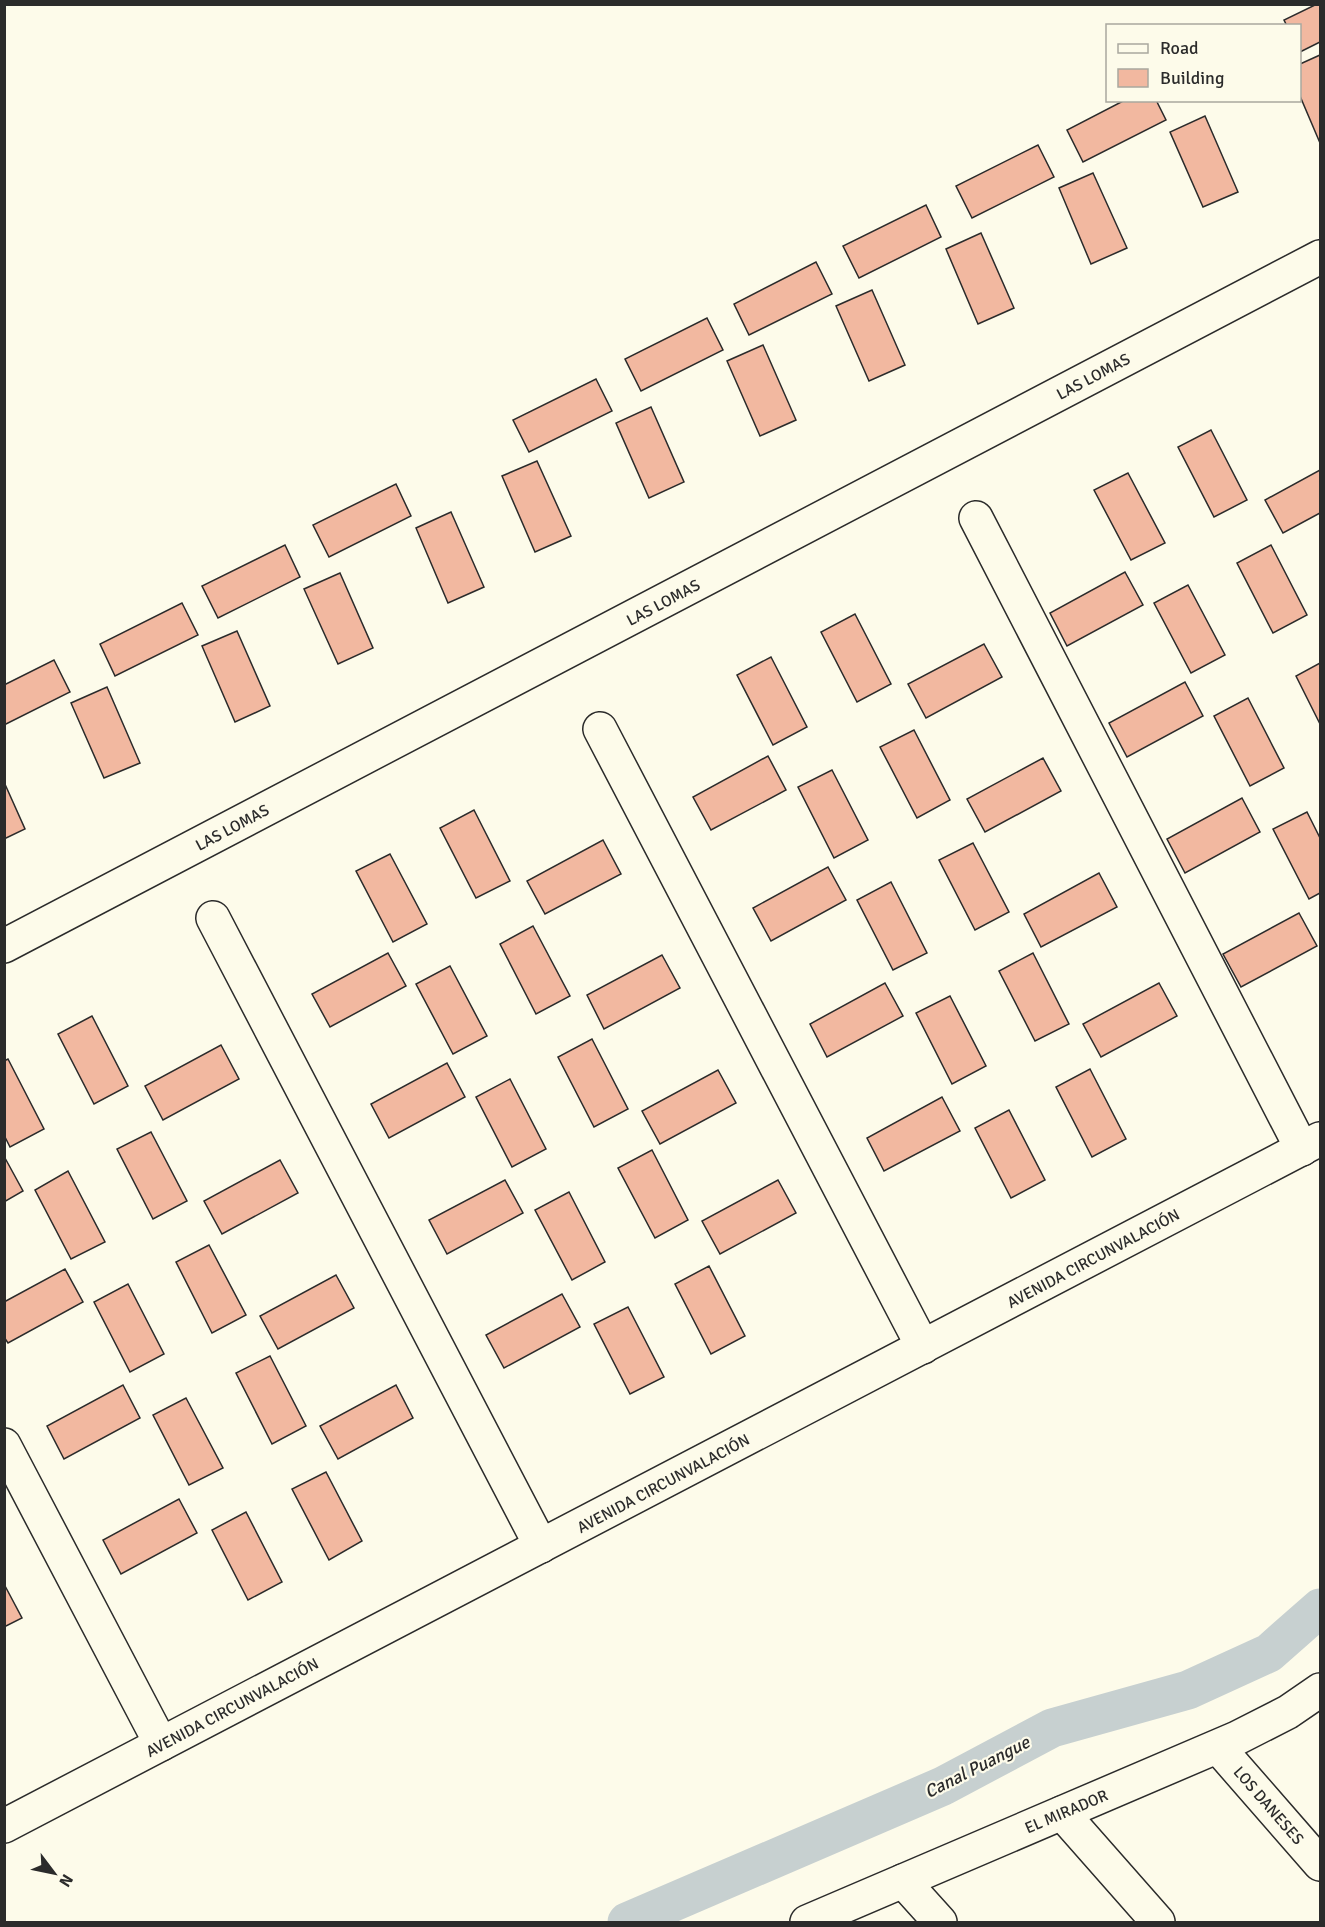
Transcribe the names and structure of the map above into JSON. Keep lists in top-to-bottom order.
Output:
{
  "streets": {
    "street": [
      "LAS LOMAS",
      "AVENIDA CIRCUNVALACIÓN",
      "LOS DANESES",
      "EL MIRADOR"
    ]
  },
  "crossings": [
    ["LOS DANESES", "EL MIRADOR"]
  ],
  "water": ["Canal Puangue"],
  "legend": ["Road", "Building"],
  "north": "bottom right"
}
